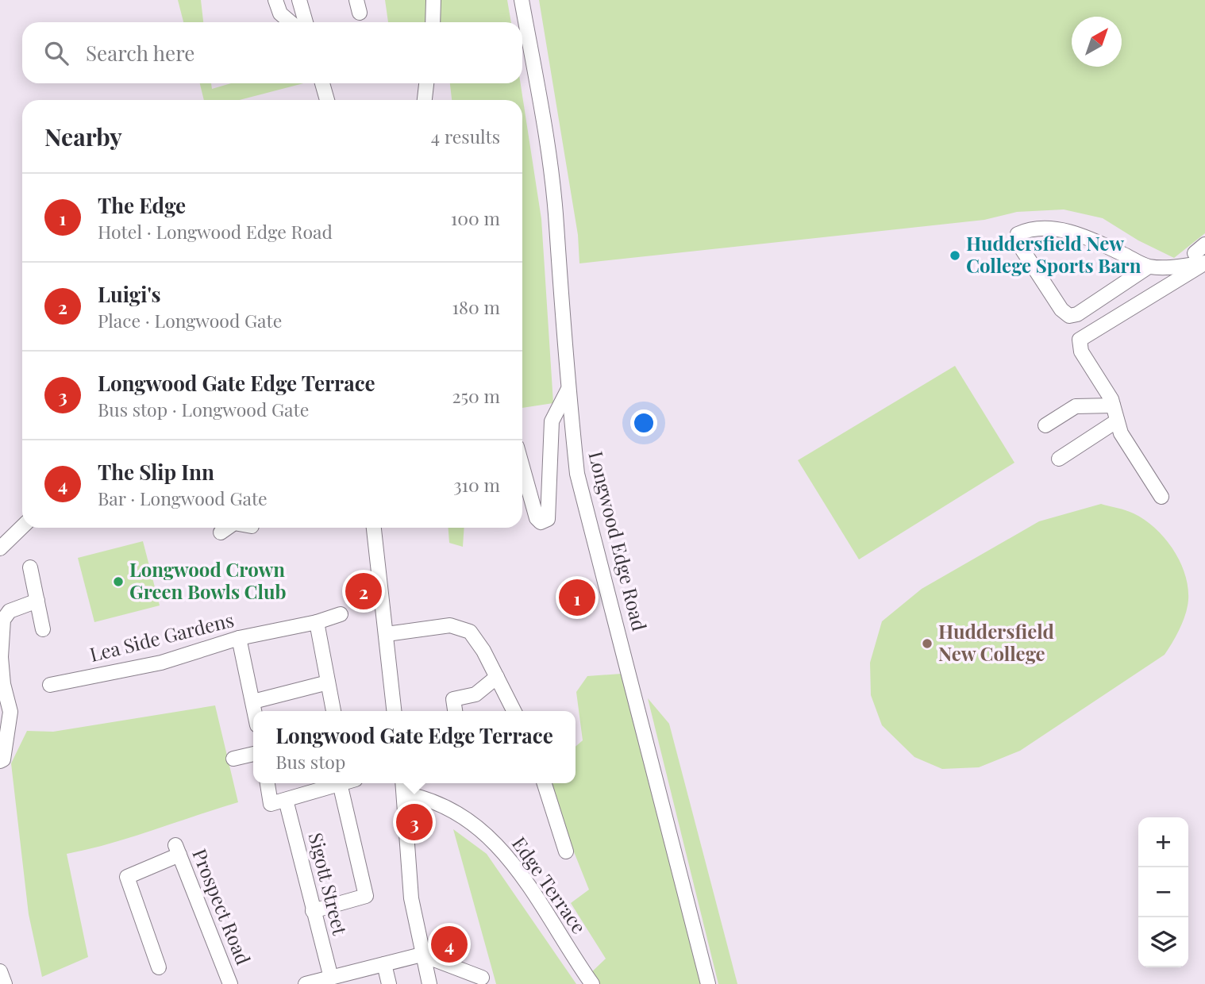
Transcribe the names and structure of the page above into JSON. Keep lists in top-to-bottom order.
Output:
{
  "streets": {
    "street": [
      "Longwood Edge Road",
      "Lea Side Gardens",
      "Sigott Street",
      "Edge Terrace",
      "Prospect Road"
    ]
  },
  "places": ["Huddersfield New College Sports Barn", "Longwood Crown Green Bowls Club", "Huddersfield New College"],
  "north": "top right",
  "page": {
    "search": "Search here",
    "heading": ["Nearby", "4 results"],
    "list": [
      {
        "mark": "1",
        "name": "The Edge",
        "note": "Hotel · Longwood Edge Road",
        "value": "100 m"
      },
      {
        "mark": "2",
        "name": "Luigi's",
        "note": "Place · Longwood Gate",
        "value": "180 m"
      },
      {
        "mark": "3",
        "name": "Longwood Gate Edge Terrace",
        "note": "Bus stop · Longwood Gate",
        "value": "250 m"
      },
      {
        "mark": "4",
        "name": "The Slip Inn",
        "note": "Bar · Longwood Gate",
        "value": "310 m"
      }
    ],
    "pins": [
      "2",
      "1",
      "3",
      "4"
    ],
    "popup": ["Longwood Gate Edge Terrace", "Bus stop"],
    "map_buttons": ["+", "−"]
  }
}
